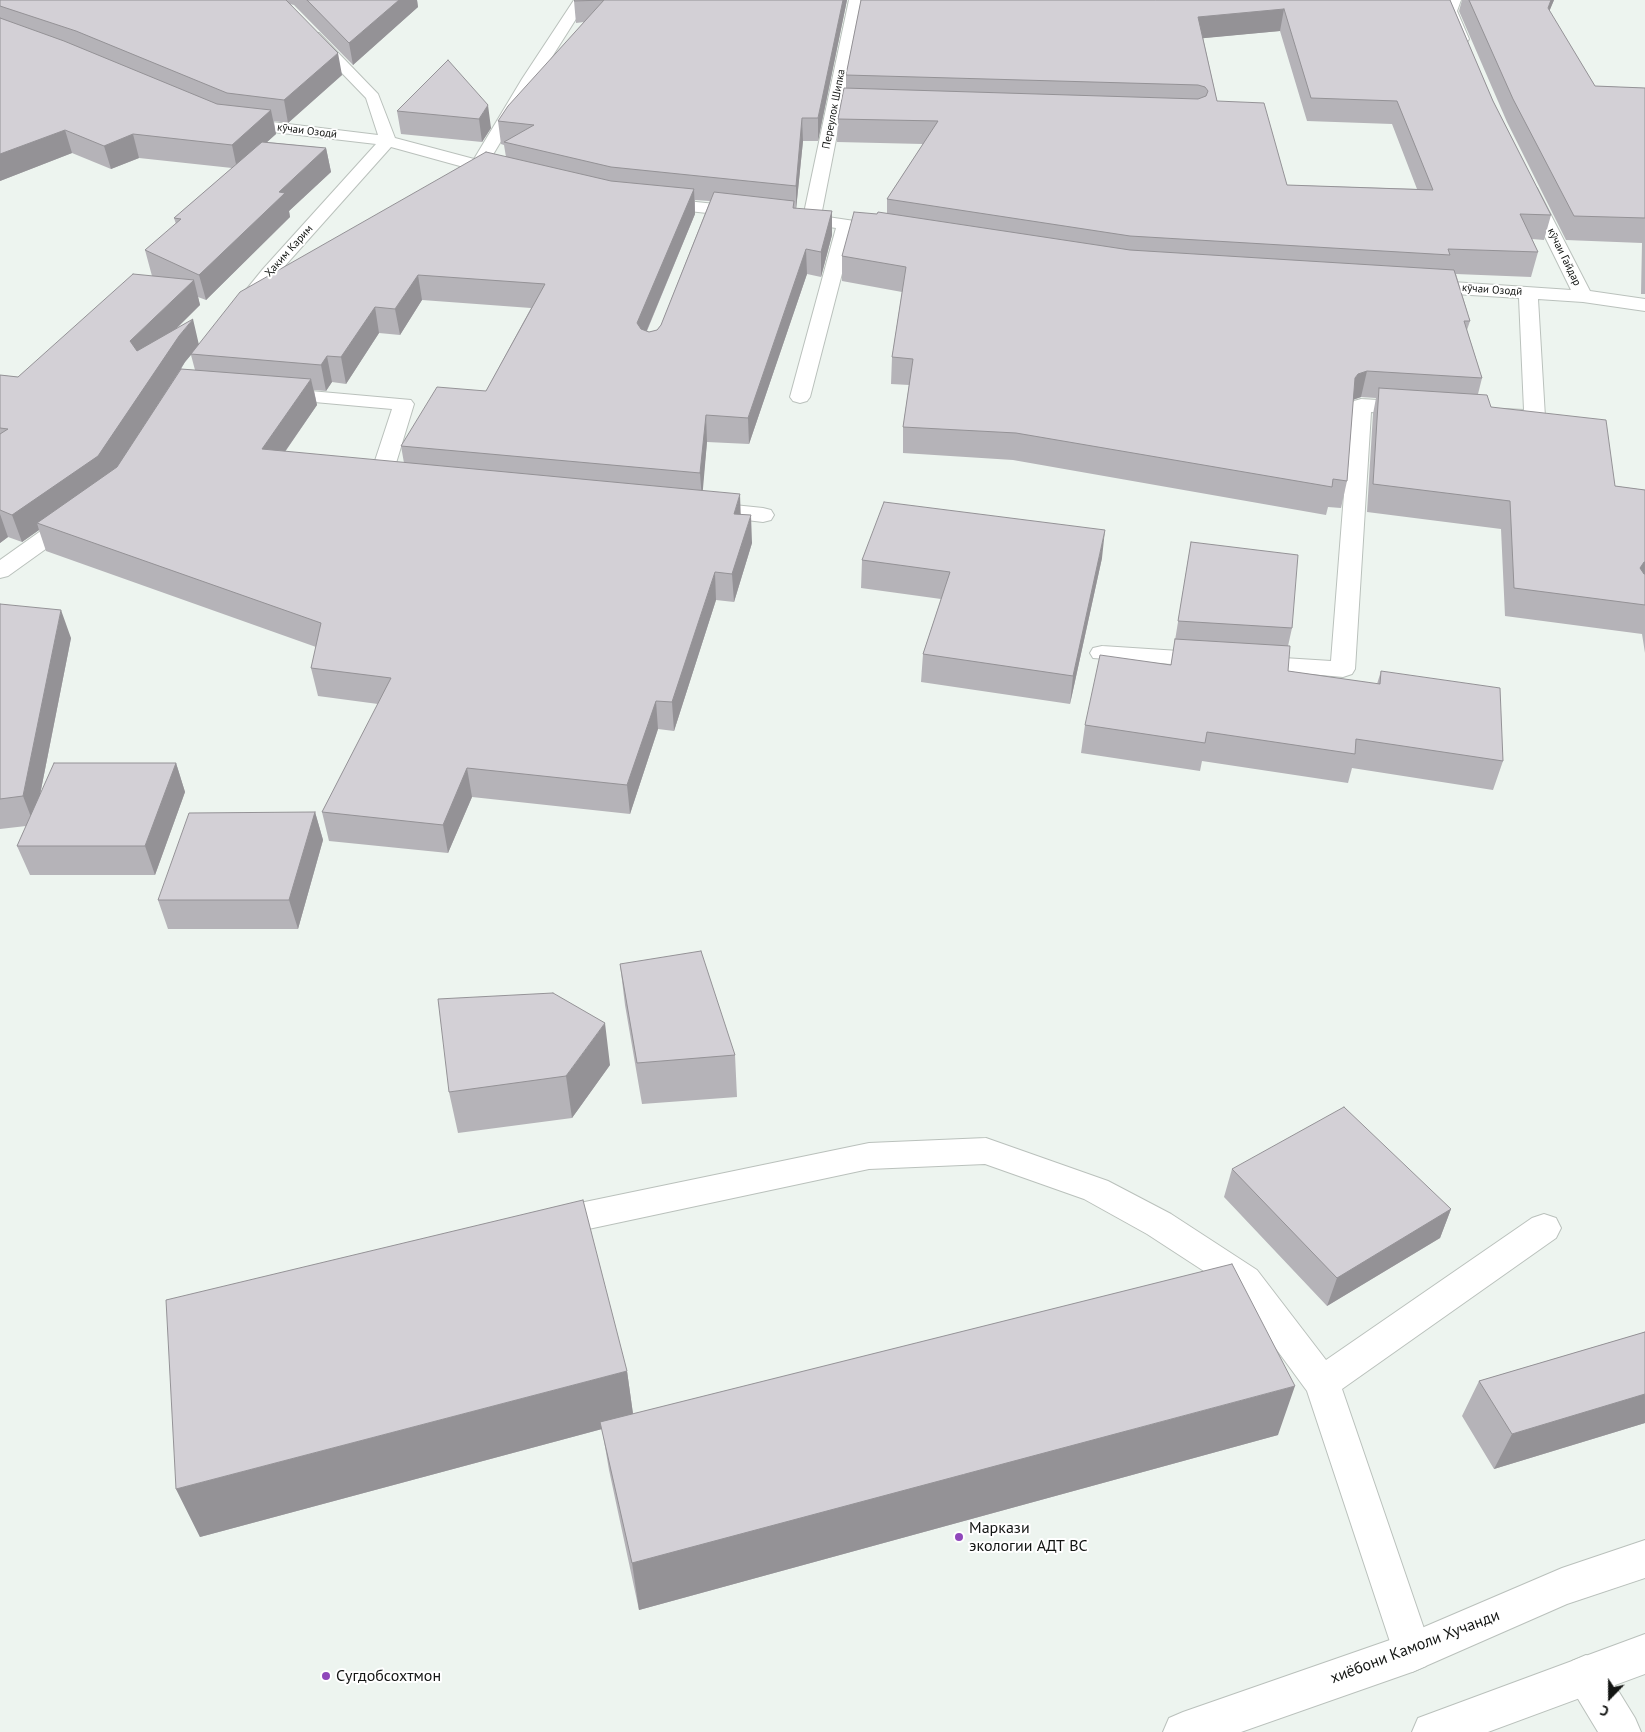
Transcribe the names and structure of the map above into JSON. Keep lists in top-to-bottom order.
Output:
{
  "streets": {
    "street": [
      "Переулок Шипка",
      "кӯчаи Озодӣ",
      "Ҳаким Карим",
      "кӯчаи Гайдар",
      "хиёбони Камоли Хучанди"
    ]
  },
  "crossings": [
    ["кӯчаи Озодӣ", "Ҳаким Карим"],
    ["кӯчаи Озодӣ", "кӯчаи Гайдар"]
  ],
  "places": ["Маркази экологии АДТ ВС", "Сугдобсохтмон"],
  "north": "bottom"
}
